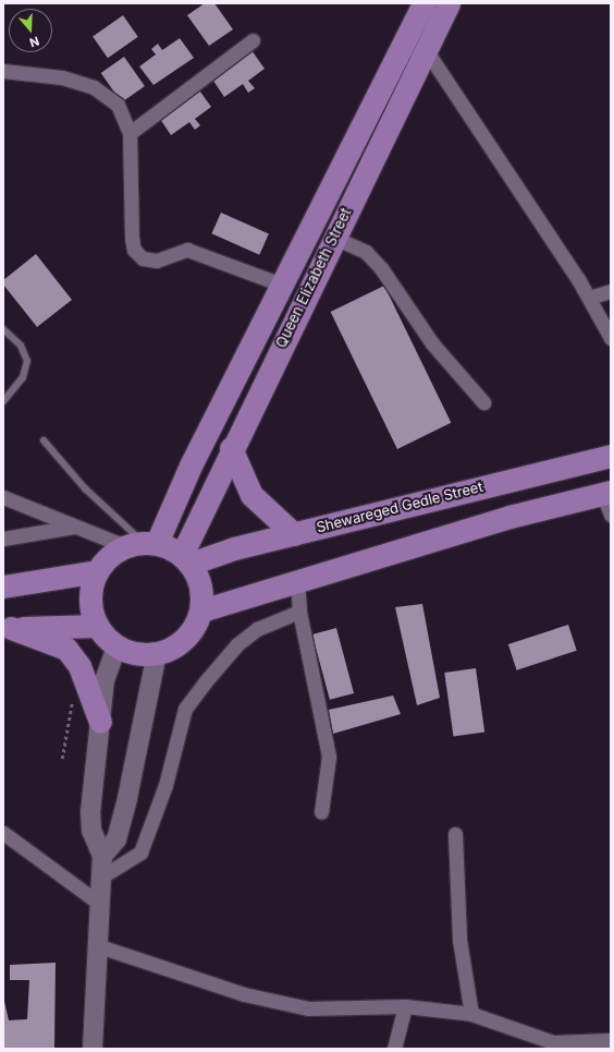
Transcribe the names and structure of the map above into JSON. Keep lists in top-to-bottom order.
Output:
{
  "streets": {
    "main road": ["Queen Elizabeth Street", "Shewareged Gedle Street"]
  },
  "crossings": [
    ["Queen Elizabeth Street", "Shewareged Gedle Street"]
  ],
  "north": "bottom"
}
